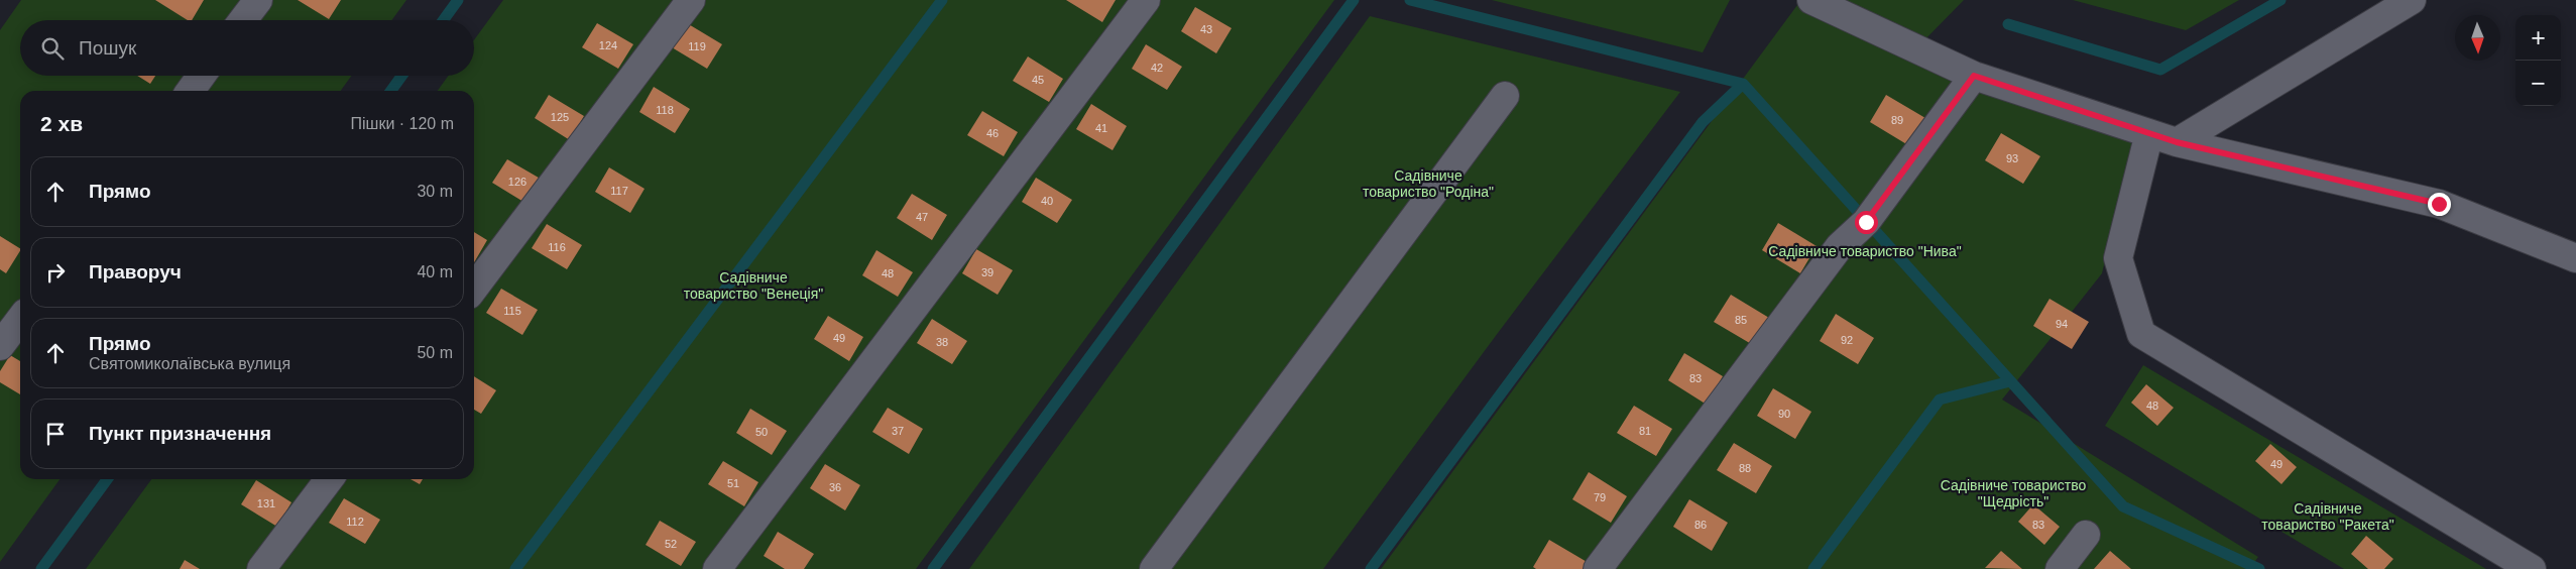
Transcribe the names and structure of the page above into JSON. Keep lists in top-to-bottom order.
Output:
{
  "parks": [
    "Садівниче товариство \"Родіна\"",
    "Садівниче товариство \"Нива\"",
    "Садівниче товариство \"Венеція\"",
    "Садівниче товариство \"Щедрість\"",
    "Садівниче товариство \"Ракета\""
  ],
  "house_numbers": [
    "43",
    "124",
    "119",
    "42",
    "45",
    "118",
    "125",
    "89",
    "41",
    "46",
    "93",
    "126",
    "117",
    "40",
    "47",
    "116",
    "39",
    "48",
    "115",
    "85",
    "94",
    "49",
    "92",
    "38",
    "83",
    "48",
    "90",
    "37",
    "81",
    "50",
    "49",
    "88",
    "51",
    "36",
    "79",
    "131",
    "112",
    "86",
    "83",
    "52"
  ],
  "north": "bottom",
  "page": {
    "map_buttons": ["+", "−"],
    "search": "Пошук",
    "heading": ["2 хв", "Пішки · 120 m"],
    "list": [
      ["Прямо", "30 m"],
      ["Праворуч", "40 m"],
      ["Прямо", "Святомиколаївська вулиця", "50 m"],
      "Пункт призначення"
    ]
  }
}
